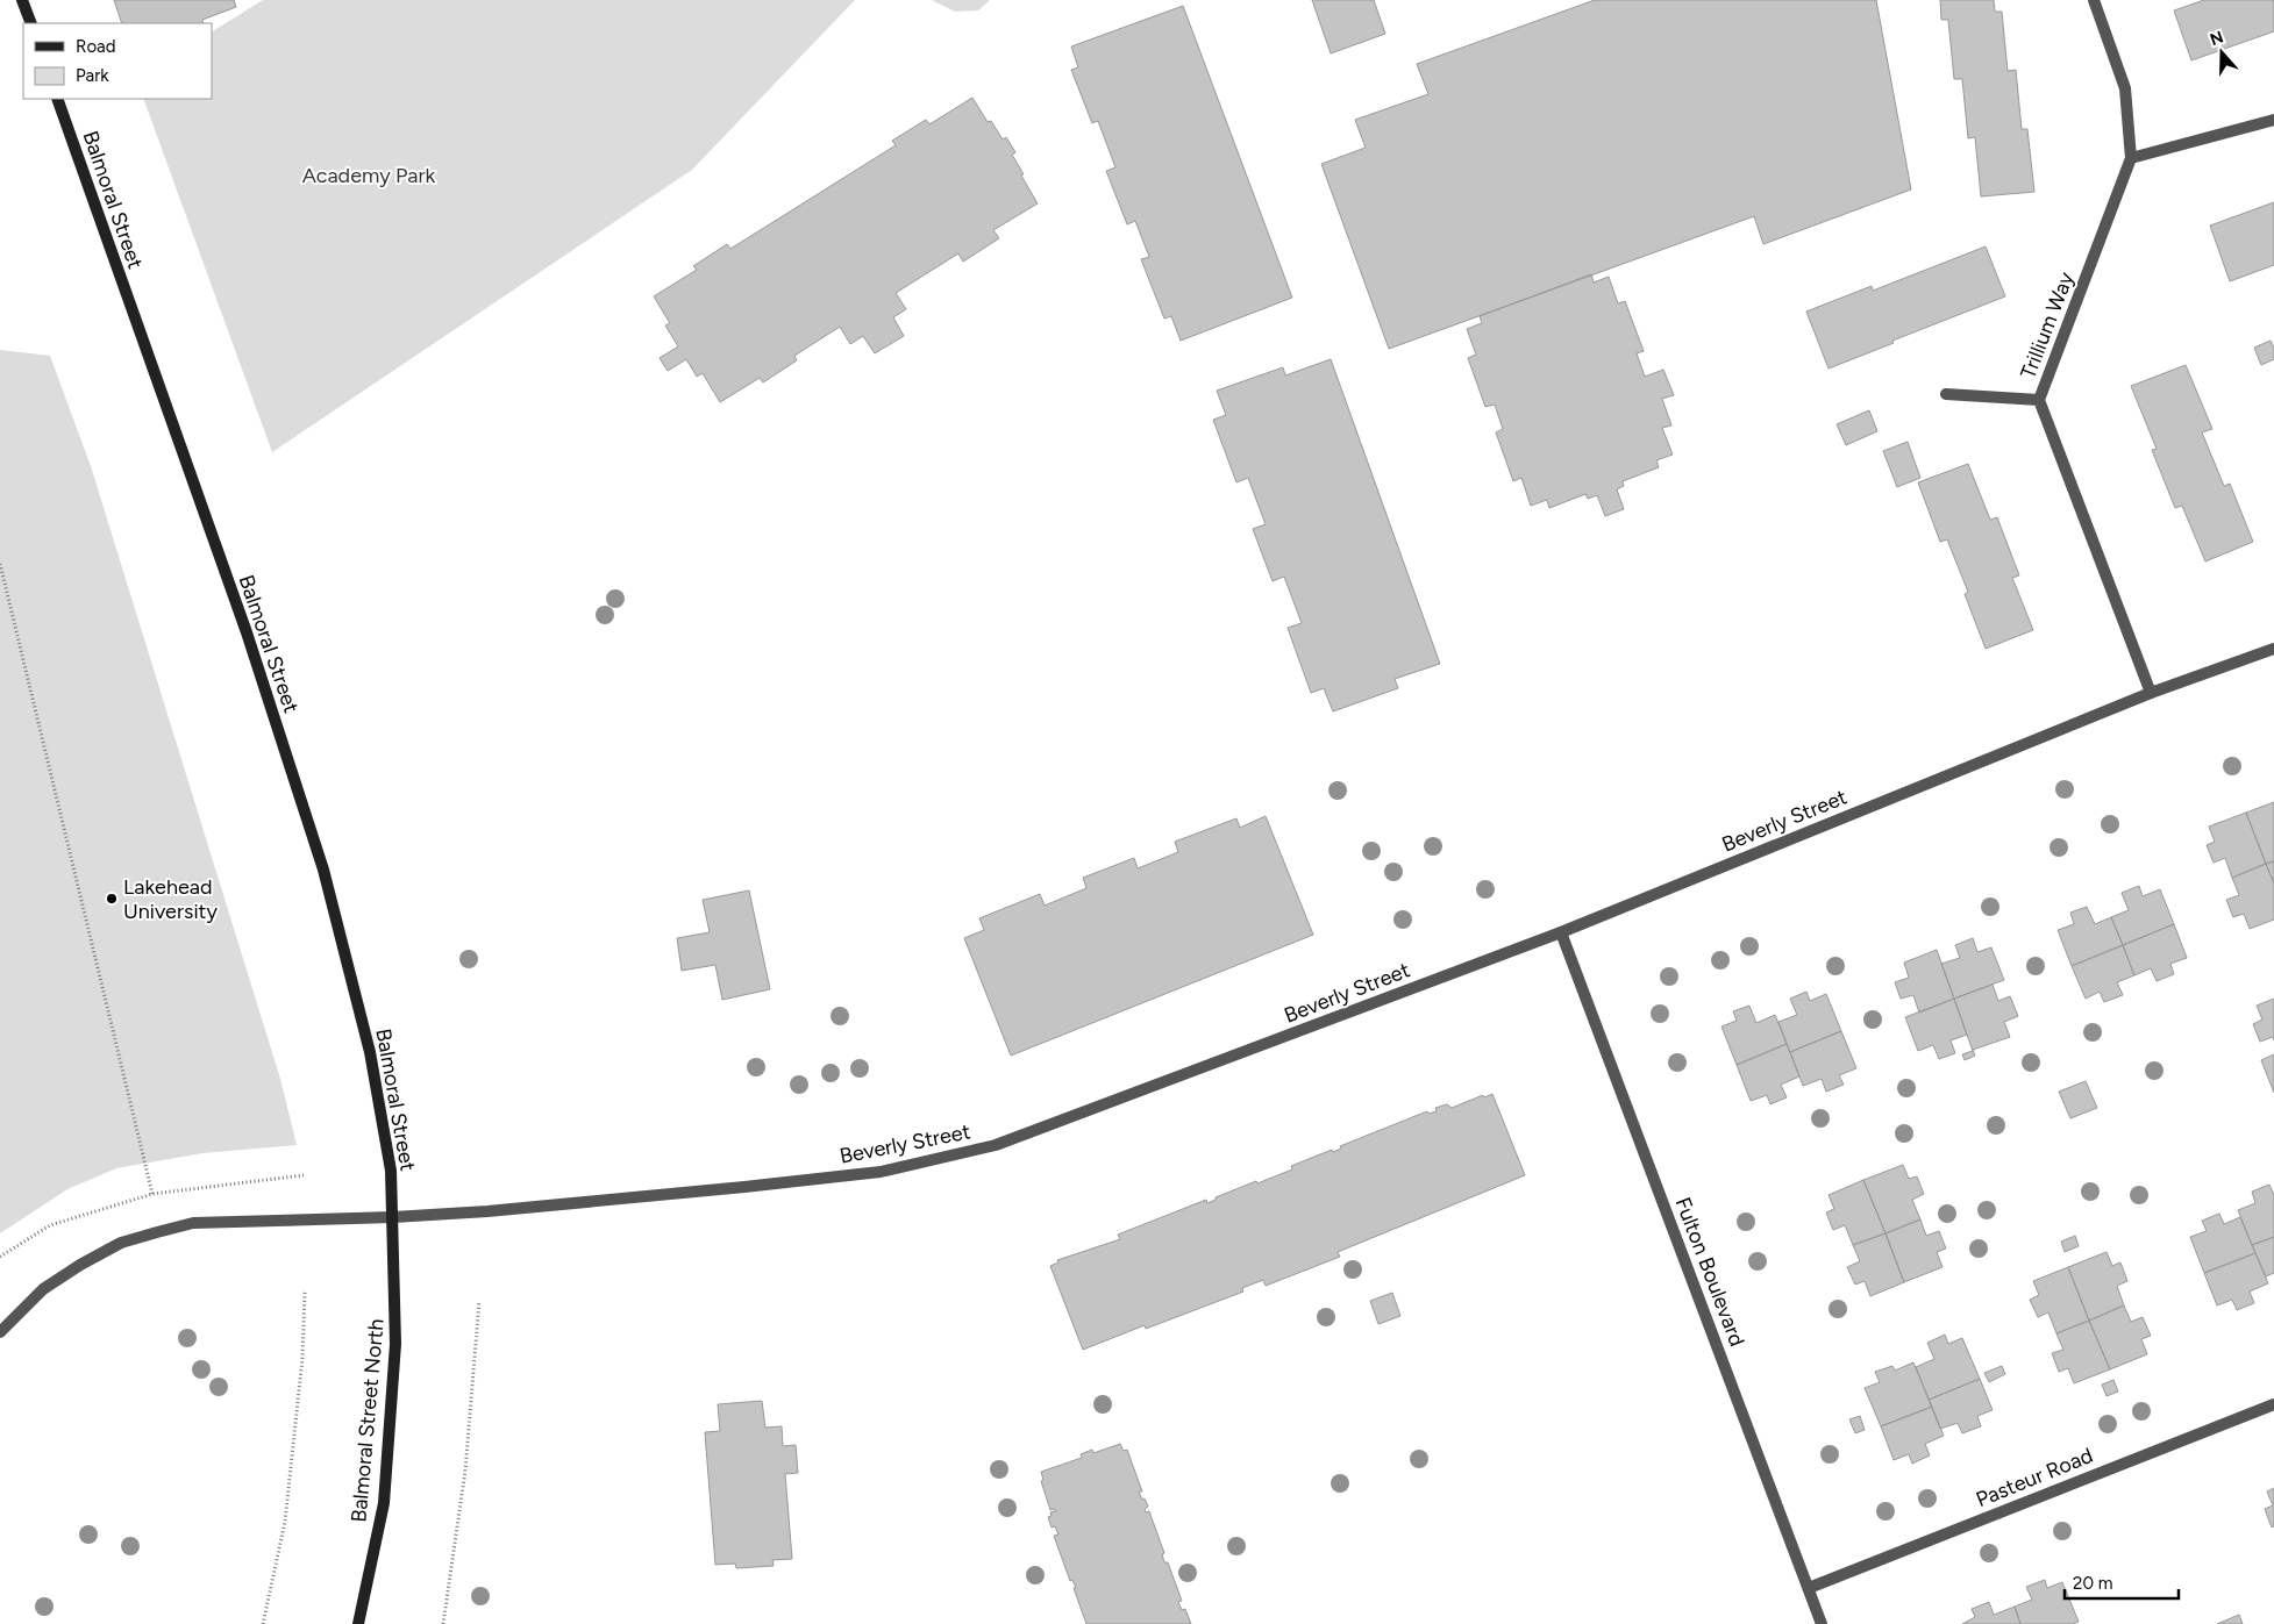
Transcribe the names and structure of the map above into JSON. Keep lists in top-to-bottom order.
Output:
{
  "streets": {
    "main road": ["Balmoral Street", "Balmoral Street North"],
    "street": [
      "Trillium Way",
      "Beverly Street",
      "Fulton Boulevard",
      "Pasteur Road"
    ]
  },
  "crossings": [
    ["Balmoral Street", "Beverly Street"],
    ["Balmoral Street", "Balmoral Street North"],
    ["Trillium Way", "Beverly Street"],
    ["Beverly Street", "Fulton Boulevard"],
    ["Beverly Street", "Balmoral Street North"],
    ["Fulton Boulevard", "Pasteur Road"]
  ],
  "parks": ["Academy Park"],
  "places": ["Lakehead University"],
  "legend": ["Road", "Park"],
  "scale_bar": "20 m",
  "north": "top"
}
